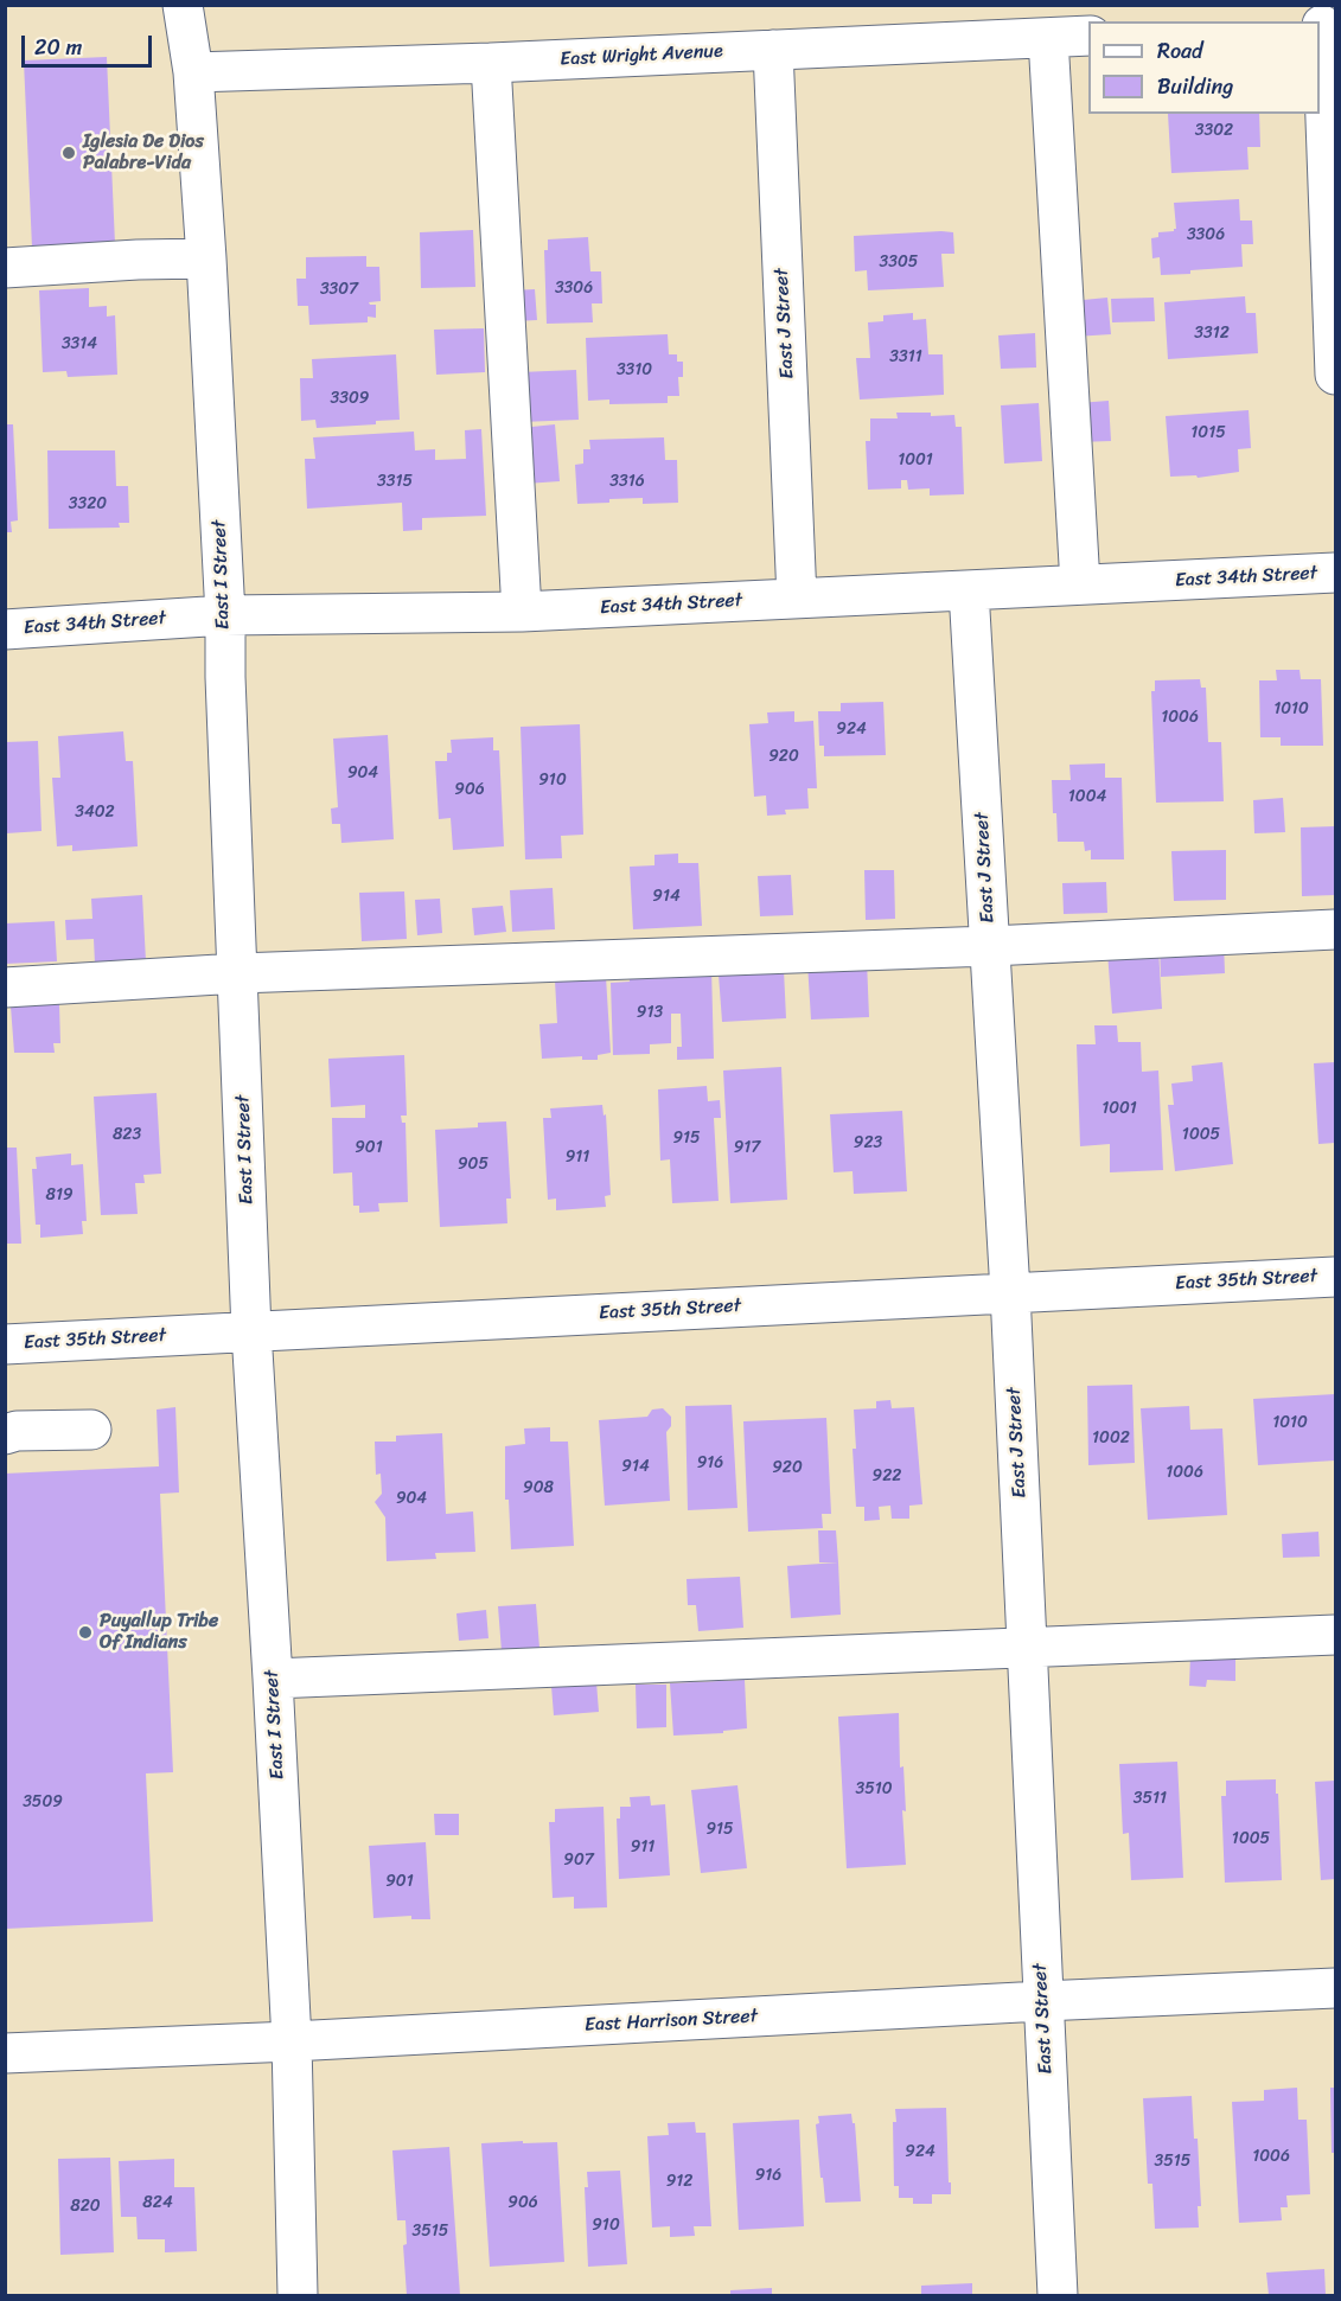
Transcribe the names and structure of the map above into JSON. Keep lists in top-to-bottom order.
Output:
{
  "streets": {
    "street": [
      "East Wright Avenue",
      "East J Street",
      "East I Street",
      "East 34th Street",
      "East 35th Street",
      "East Harrison Street"
    ]
  },
  "crossings": [
    ["East Wright Avenue", "East J Street"],
    ["East Wright Avenue", "East I Street"],
    ["East J Street", "East 34th Street"],
    ["East J Street", "East 35th Street"],
    ["East J Street", "East Harrison Street"],
    ["East I Street", "East 34th Street"],
    ["East I Street", "East 35th Street"],
    ["East I Street", "East Harrison Street"]
  ],
  "places": ["Iglesia De Dios Palabre-Vida", "Puyallup Tribe Of Indians"],
  "house_numbers": [
    "3302",
    "3306",
    "3305",
    "3306",
    "3307",
    "3312",
    "3314",
    "3311",
    "3310",
    "3309",
    "1015",
    "1001",
    "3315",
    "3316",
    "3320",
    "1010",
    "1006",
    "924",
    "920",
    "904",
    "910",
    "906",
    "1004",
    "3402",
    "914",
    "913",
    "1001",
    "823",
    "1005",
    "915",
    "923",
    "901",
    "917",
    "911",
    "905",
    "819",
    "1010",
    "1002",
    "916",
    "914",
    "920",
    "1006",
    "922",
    "908",
    "904",
    "3510",
    "3511",
    "3509",
    "915",
    "1005",
    "911",
    "907",
    "901",
    "924",
    "1006",
    "3515",
    "916",
    "912",
    "824",
    "906",
    "820",
    "910",
    "3515"
  ],
  "legend": ["Road", "Building"],
  "scale_bar": "20 m"
}
